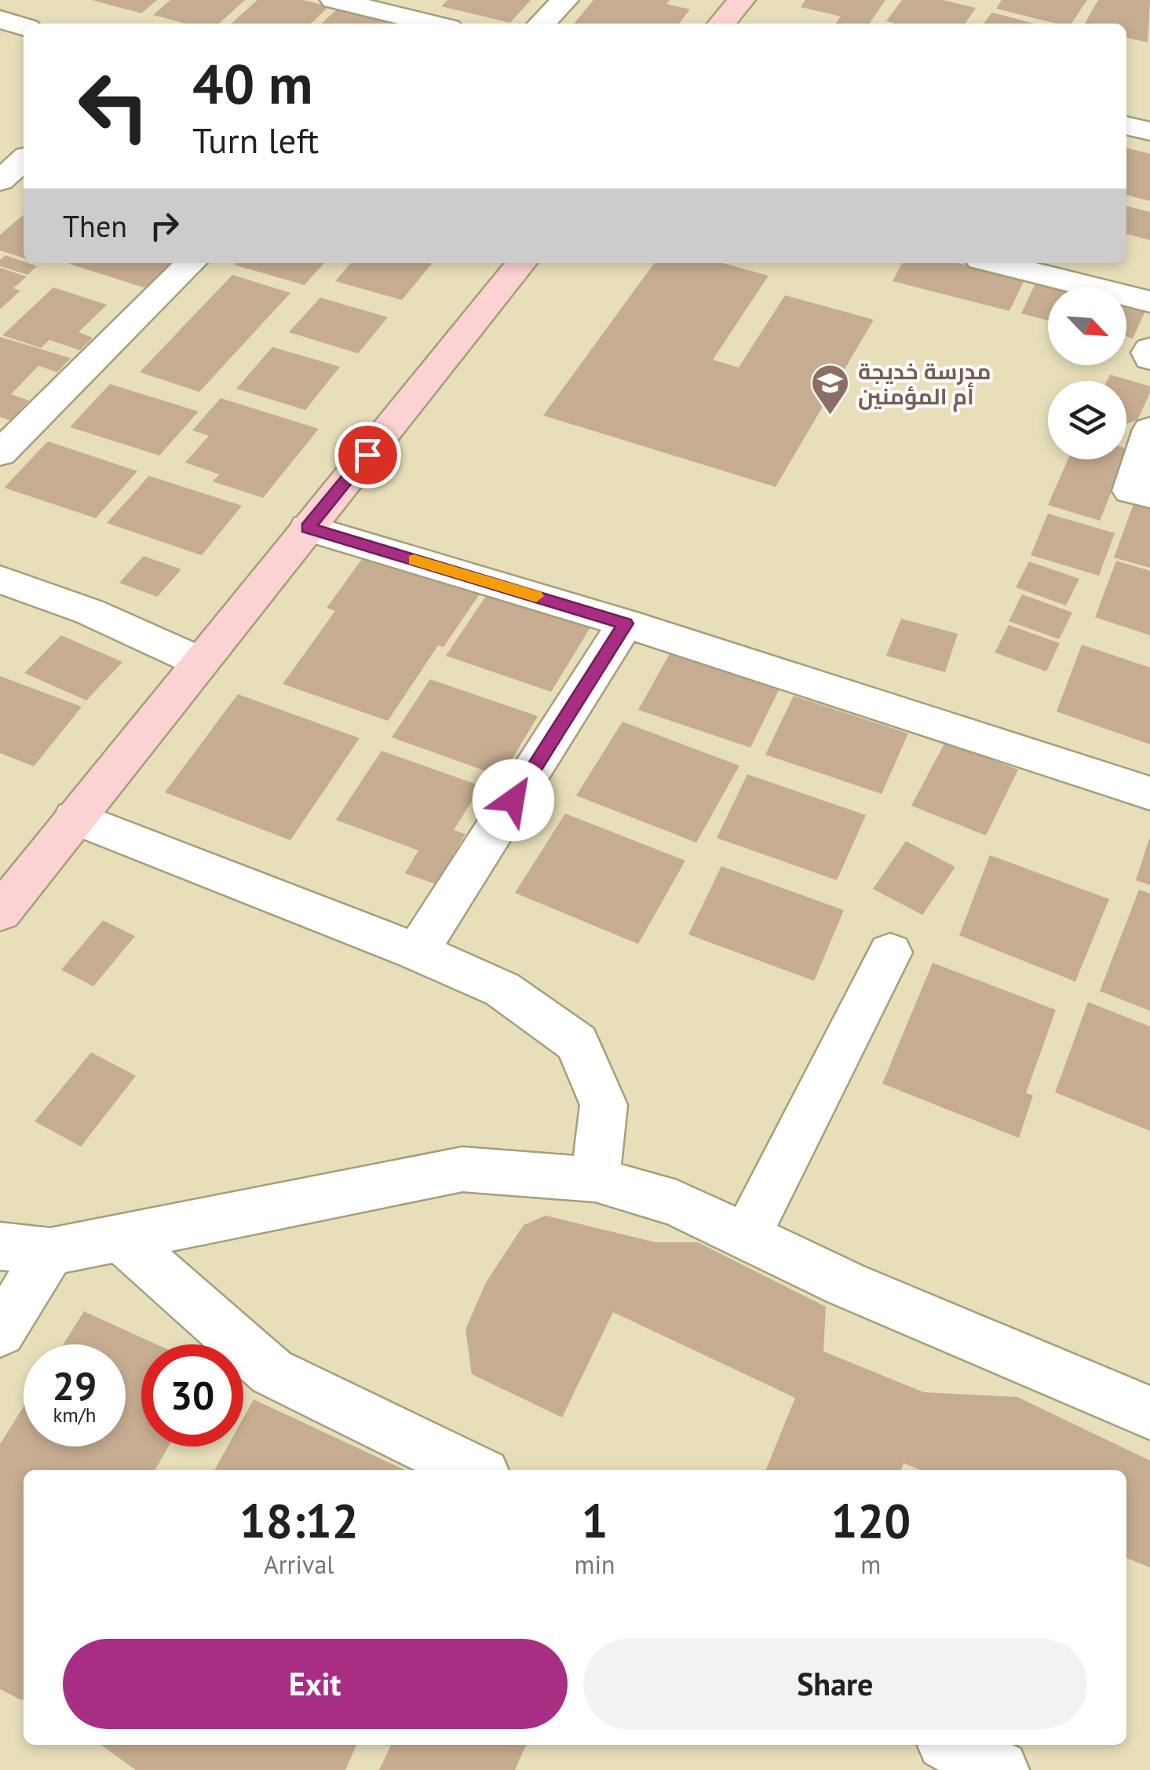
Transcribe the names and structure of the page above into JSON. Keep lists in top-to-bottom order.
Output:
{
  "places": {
    "school or university": ["مدرسة خديجة أم المؤمنين"]
  },
  "north": "bottom right",
  "page": {
    "turn": ["40 m", "Turn left"],
    "then": "Then",
    "speed": "29 km/h",
    "limit": "30",
    "eta": [
      "18:12",
      "Arrival",
      "1",
      "min",
      "120",
      "m"
    ],
    "buttons": ["Exit", "Share"]
  }
}
